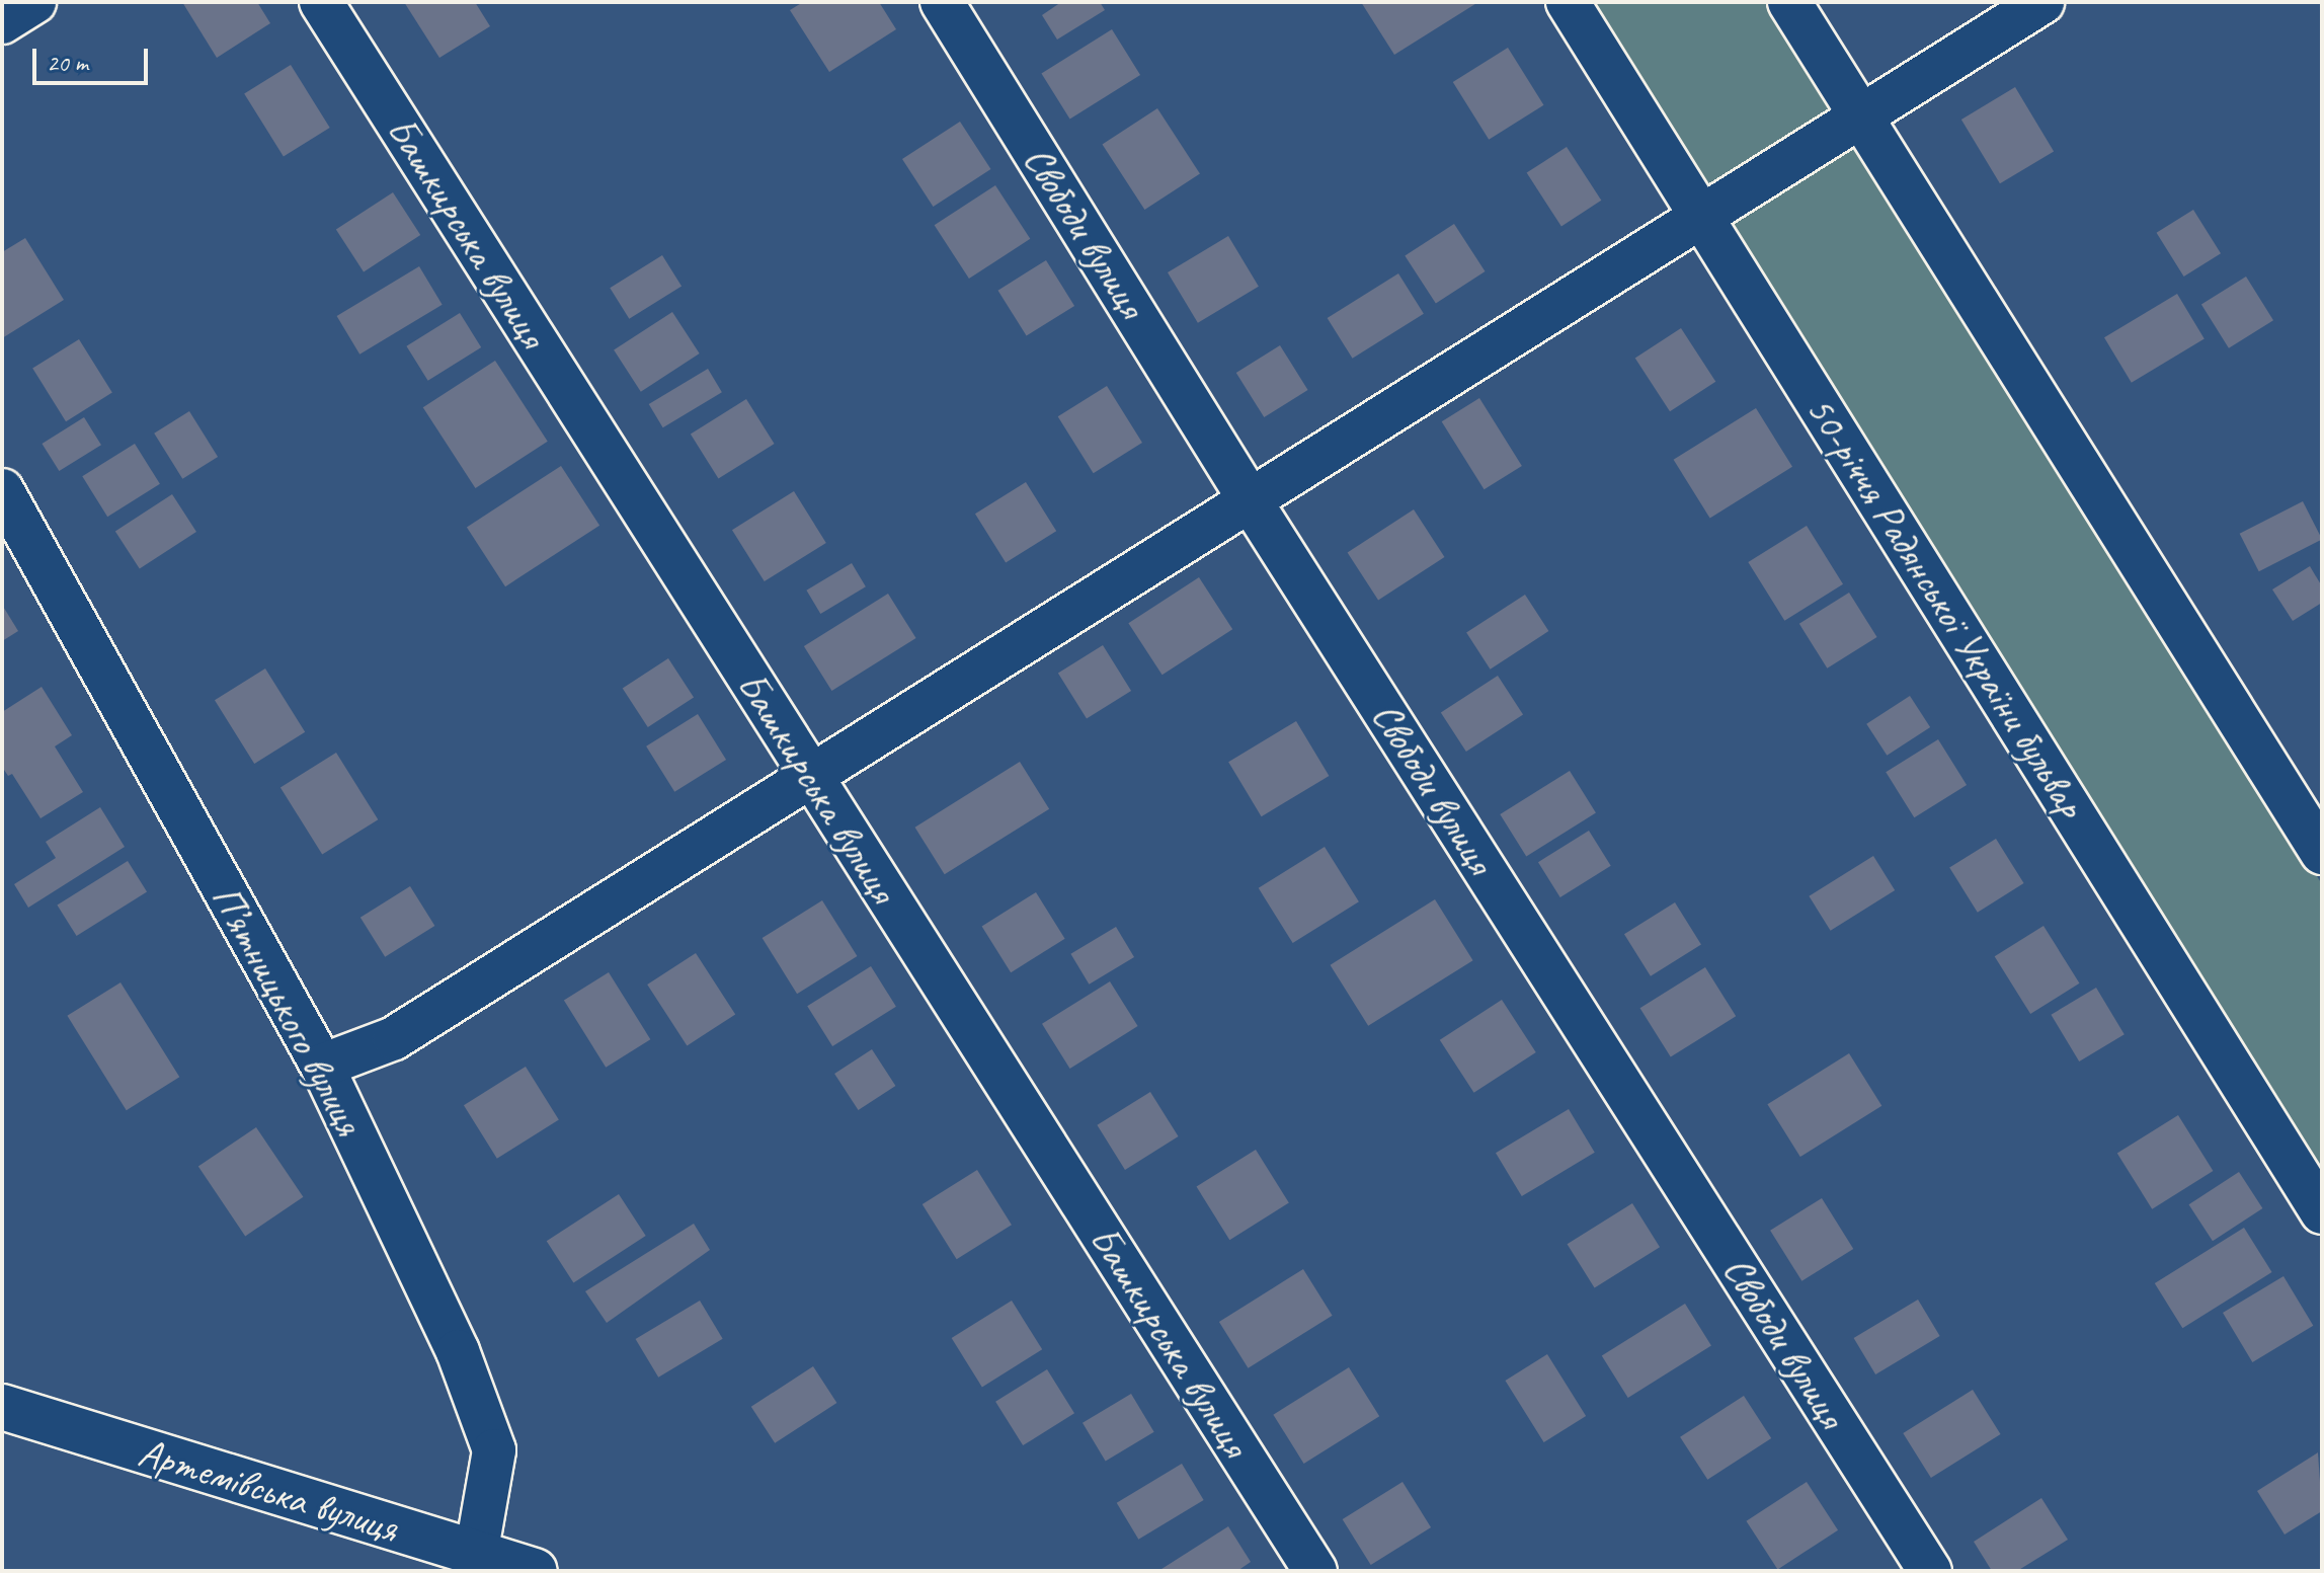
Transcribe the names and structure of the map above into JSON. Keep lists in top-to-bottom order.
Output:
{
  "streets": {
    "main road": ["Артемівська вулиця"],
    "street": [
      "Башкирська вулиця",
      "Свободи вулиця",
      "50-річчя Радянської України бульвар",
      "П’ятницького вулиця"
    ]
  },
  "crossings": [
    ["П’ятницького вулиця", "Артемівська вулиця"]
  ],
  "scale_bar": "20 m"
}
